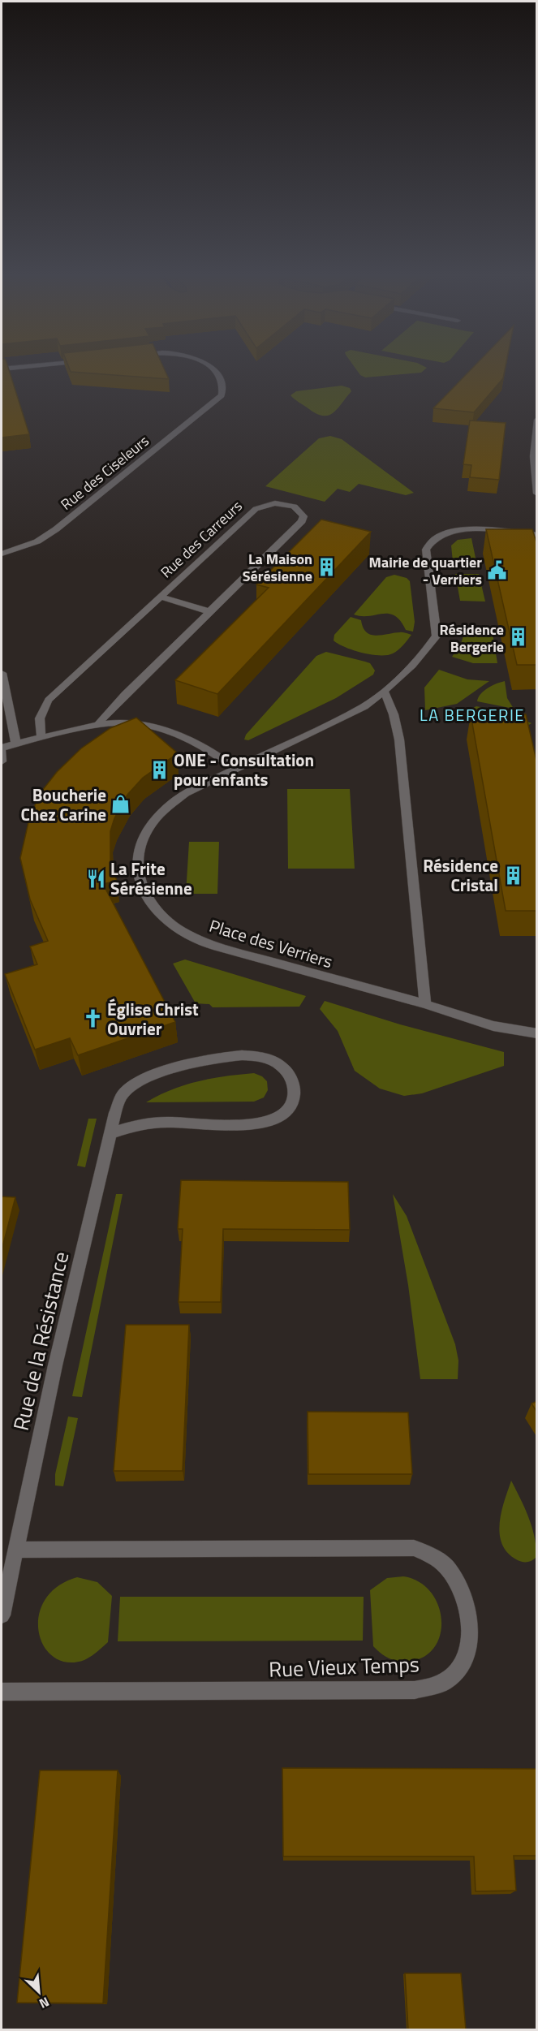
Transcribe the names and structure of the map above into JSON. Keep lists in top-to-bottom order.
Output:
{
  "streets": {
    "street": [
      "Rue des Ciseleurs",
      "Rue des Carreurs",
      "Place des Verriers",
      "Rue de la Résistance",
      "Rue Vieux Temps"
    ]
  },
  "crossings": [
    ["Rue de la Résistance", "Rue Vieux Temps"]
  ],
  "districts": ["LA BERGERIE"],
  "places": {
    "building": [
      "La Maison Sérésienne",
      "Résidence Bergerie",
      "ONE - Consultation pour enfants",
      "Résidence Cristal"
    ],
    "public building": ["Mairie de quartier - Verriers"],
    "shop": ["Boucherie Chez Carine"],
    "restaurant": ["La Frite Sérésienne"],
    "church": ["Église Christ Ouvrier"]
  },
  "north": "bottom right"
}
